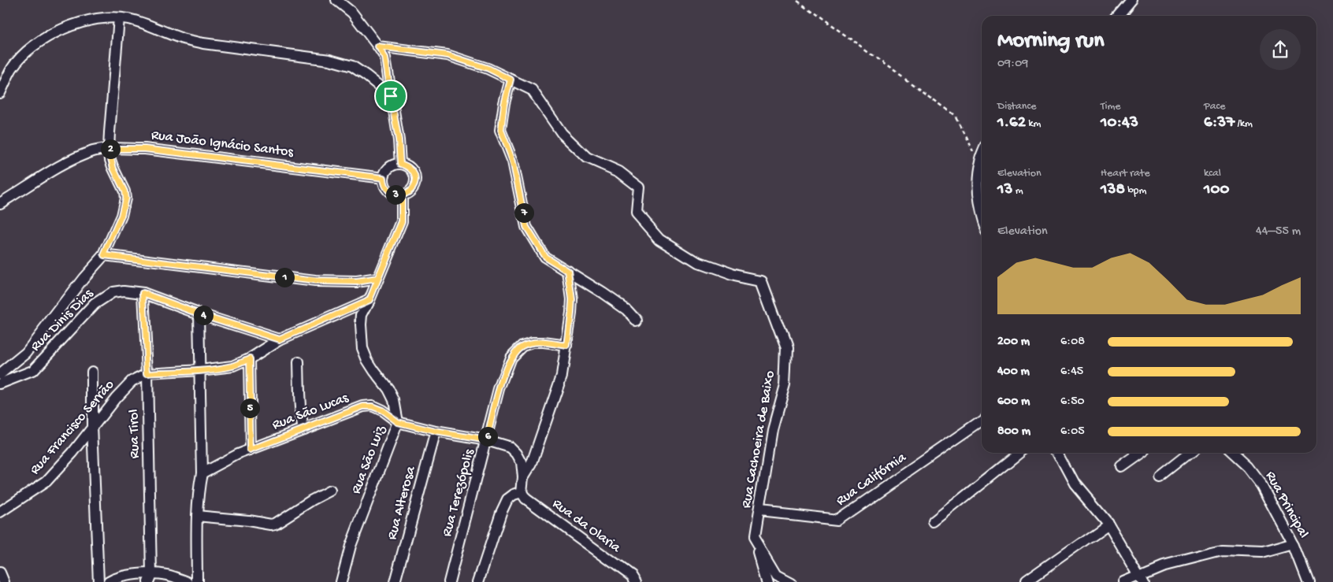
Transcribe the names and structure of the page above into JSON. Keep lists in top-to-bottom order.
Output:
{
  "streets": {
    "street": [
      "Rua João Ignácio Santos",
      "Rua Dinis Dias",
      "Rua São Lucas",
      "Rua Francisco Serrão",
      "Rua Tirol",
      "Rua Cachoeira de Baixo",
      "Rua São Luiz",
      "Rua Califórnia",
      "Rua Terezópolis",
      "Rua Alterosa",
      "Rua Principal",
      "Rua da Olaria"
    ]
  },
  "crossings": [
    ["Rua Dinis Dias", "Rua Francisco Serrão"],
    ["Rua Dinis Dias", "Rua Tirol"],
    ["Rua São Lucas", "Rua São Luiz"],
    ["Rua Francisco Serrão", "Rua Tirol"],
    ["Rua Cachoeira de Baixo", "Rua Califórnia"],
    ["Rua São Luiz", "Rua Terezópolis"],
    ["Rua São Luiz", "Rua Alterosa"]
  ],
  "page": {
    "heading": ["Morning run", "09:09"],
    "stats": [
      ["Distance", "1.62 km"],
      ["Time", "10:43"],
      ["Pace", "6:37 /km"],
      ["Elevation", "13 m"],
      ["Heart rate", "138 bpm"],
      ["kcal", "100"]
    ],
    "pins": [
      "2",
      "3",
      "7",
      "1",
      "4",
      "5",
      "6"
    ],
    "chart": ["Elevation", "44–55 m"],
    "list": [
      {
        "name": "200 m",
        "note": "6:08"
      },
      {
        "name": "400 m",
        "note": "6:45"
      },
      {
        "name": "600 m",
        "note": "6:50"
      },
      {
        "name": "800 m",
        "note": "6:05"
      }
    ]
  }
}
